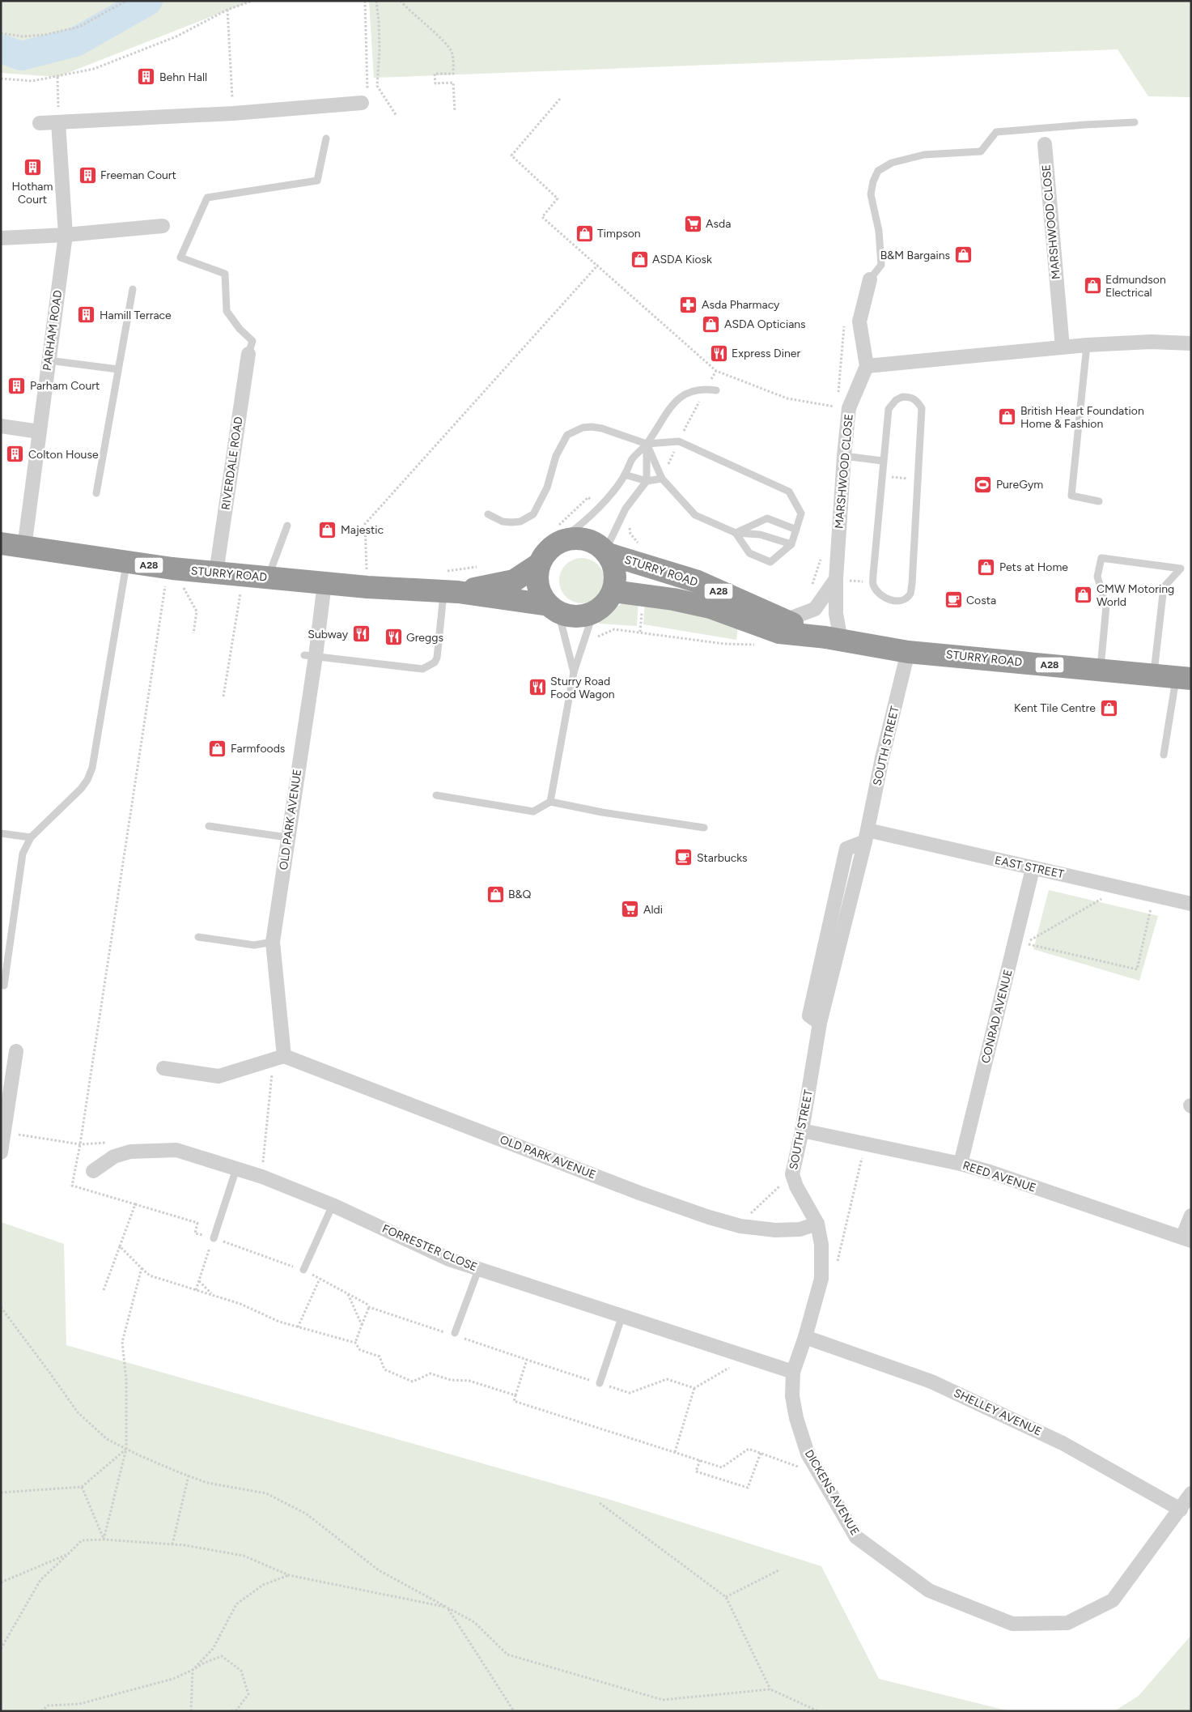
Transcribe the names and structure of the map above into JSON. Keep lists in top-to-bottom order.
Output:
{
  "streets": {
    "highway": ["A28", "STURRY ROAD"],
    "street": [
      "MARSHWOOD CLOSE",
      "PARHAM ROAD",
      "RIVERDALE ROAD",
      "SOUTH STREET",
      "OLD PARK AVENUE",
      "EAST STREET",
      "CONRAD AVENUE",
      "REED AVENUE",
      "FORRESTER CLOSE",
      "SHELLEY AVENUE",
      "DICKENS AVENUE"
    ]
  },
  "crossings": [
    ["MARSHWOOD CLOSE", "STURRY ROAD"],
    ["PARHAM ROAD", "STURRY ROAD"],
    ["RIVERDALE ROAD", "STURRY ROAD"],
    ["STURRY ROAD", "SOUTH STREET"],
    ["STURRY ROAD", "OLD PARK AVENUE"],
    ["SOUTH STREET", "OLD PARK AVENUE"],
    ["SOUTH STREET", "EAST STREET"],
    ["SOUTH STREET", "REED AVENUE"],
    ["SOUTH STREET", "FORRESTER CLOSE"],
    ["SOUTH STREET", "SHELLEY AVENUE"],
    ["SOUTH STREET", "DICKENS AVENUE"],
    ["EAST STREET", "CONRAD AVENUE"],
    ["CONRAD AVENUE", "REED AVENUE"],
    ["FORRESTER CLOSE", "DICKENS AVENUE"],
    ["SHELLEY AVENUE", "DICKENS AVENUE"]
  ],
  "places": {
    "building": [
      "Behn Hall",
      "Hotham Court",
      "Freeman Court",
      "Hamill Terrace",
      "Parham Court",
      "Colton House"
    ],
    "supermarket": ["Asda", "Aldi"],
    "shop": [
      "Timpson",
      "B&M Bargains",
      "ASDA Kiosk",
      "Edmundson Electrical",
      "ASDA Opticians",
      "British Heart Foundation Home & Fashion",
      "Majestic",
      "Pets at Home",
      "CMW Motoring World",
      "Kent Tile Centre",
      "Farmfoods",
      "B&Q"
    ],
    "pharmacy": ["Asda Pharmacy"],
    "restaurant": [
      "Express Diner",
      "Subway",
      "Greggs",
      "Sturry Road Food Wagon"
    ],
    "sports": ["PureGym"],
    "cafe": ["Costa", "Starbucks"]
  }
}
